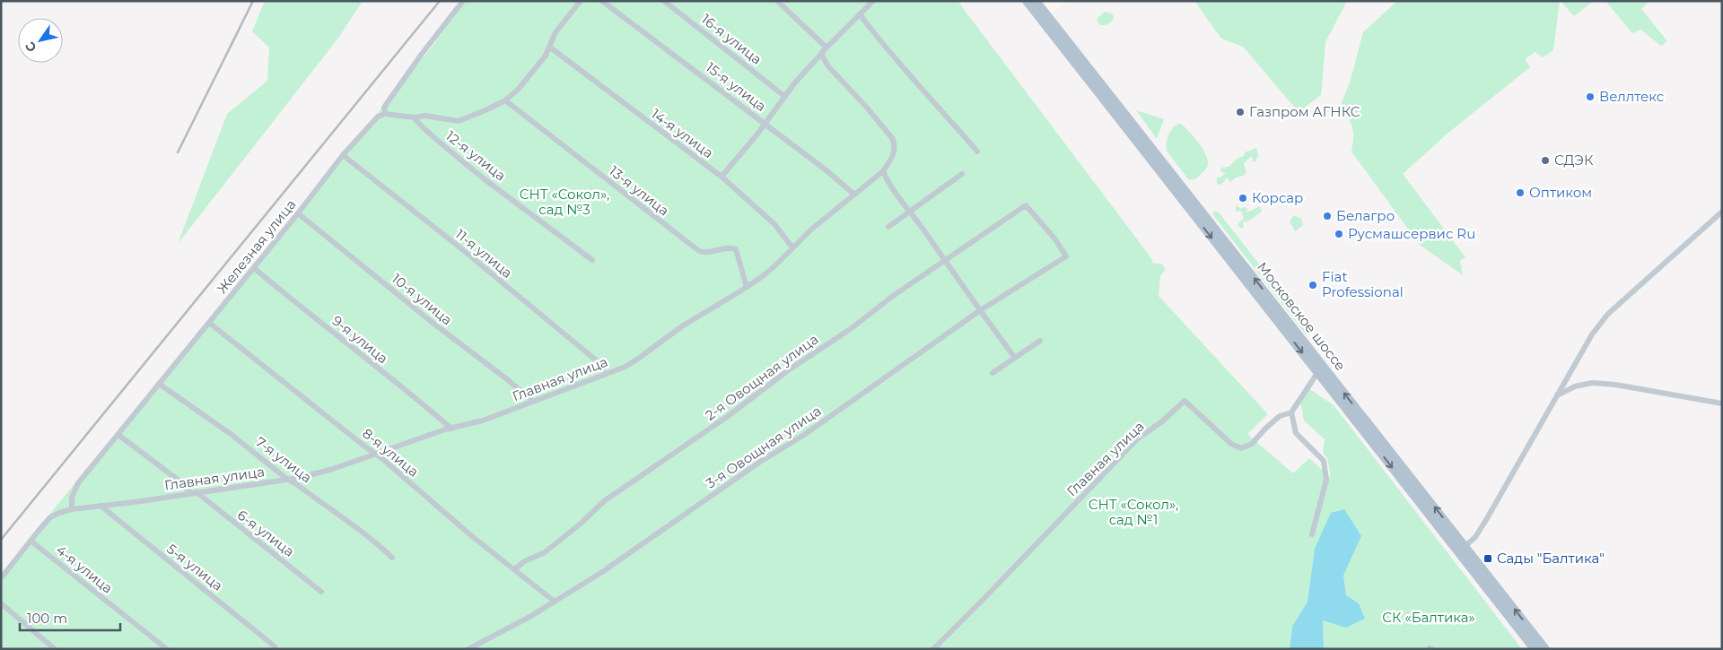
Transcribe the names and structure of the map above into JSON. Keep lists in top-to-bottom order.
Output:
{
  "streets": {
    "main road": ["Московское шоссе"],
    "street": [
      "16-я улица",
      "15-я улица",
      "14-я улица",
      "12-я улица",
      "13-я улица",
      "Железная улица",
      "11-я улица",
      "10-я улица",
      "9-я улица",
      "2-я Овощная улица",
      "Главная улица",
      "3-я Овощная улица",
      "8-я улица",
      "7-я улица",
      "6-я улица",
      "5-я улица",
      "4-я улица"
    ]
  },
  "crossings": [
    ["15-я улица", "Главная улица"],
    ["14-я улица", "Главная улица"],
    ["13-я улица", "Главная улица"],
    ["Железная улица", "11-я улица"],
    ["Железная улица", "10-я улица"],
    ["Железная улица", "9-я улица"],
    ["Железная улица", "Главная улица"],
    ["Железная улица", "8-я улица"],
    ["Железная улица", "7-я улица"],
    ["Железная улица", "6-я улица"],
    ["11-я улица", "Главная улица"],
    ["10-я улица", "Главная улица"],
    ["Московское шоссе", "Главная улица"],
    ["9-я улица", "Главная улица"],
    ["2-я Овощная улица", "3-я Овощная улица"],
    ["2-я Овощная улица", "8-я улица"],
    ["Главная улица", "8-я улица"],
    ["Главная улица", "7-я улица"],
    ["Главная улица", "6-я улица"],
    ["Главная улица", "5-я улица"],
    ["Главная улица", "4-я улица"],
    ["3-я Овощная улица", "8-я улица"]
  ],
  "parks": ["СНТ «Сокол», сад №3", "СНТ «Сокол», сад №1", "СК «Балтика»"],
  "places": {
    "other": [
      "Веллтекс",
      "Газпром АГНКС",
      "СДЭК",
      "Оптиком",
      "Корсар",
      "Белагро",
      "Русмашсервис Ru",
      "Fiat Professional"
    ],
    "transit": ["Сады \"Балтика\""]
  },
  "scale_bar": "100 m",
  "north": "bottom left"
}
